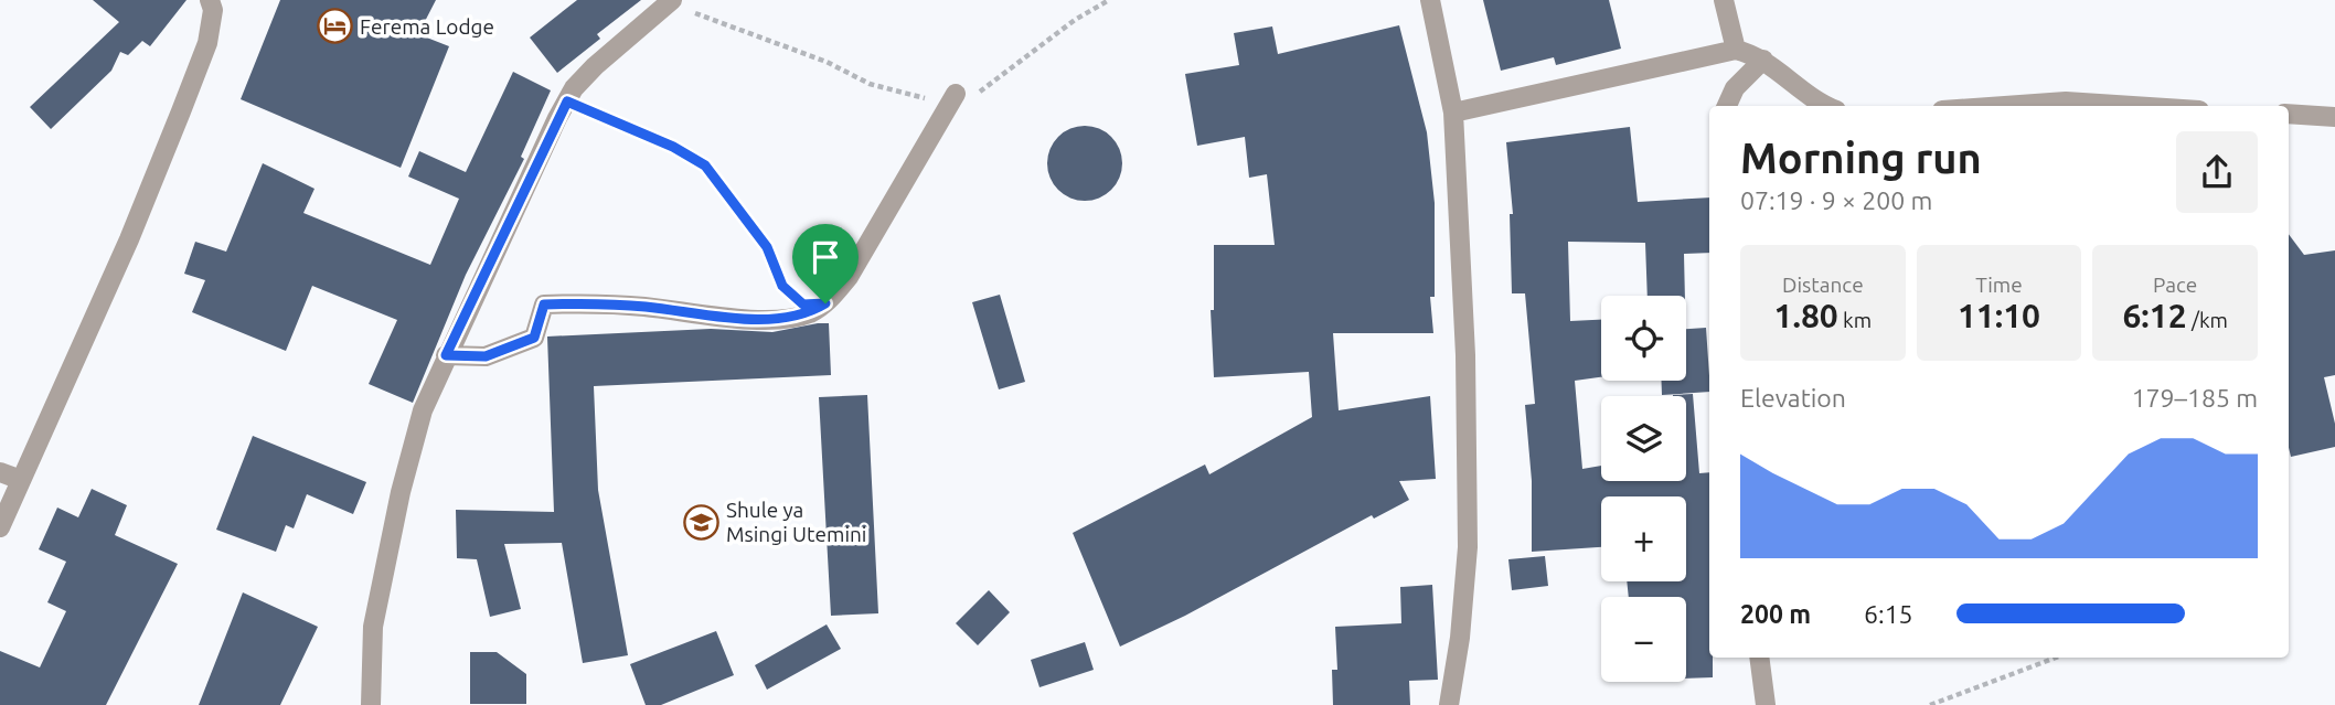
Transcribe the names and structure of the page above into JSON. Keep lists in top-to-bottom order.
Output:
{
  "places": {
    "hotel": ["Ferema Lodge"],
    "school or university": ["Shule ya Msingi Utemini"]
  },
  "page": {
    "heading": ["Morning run", "07:19 · 9 × 200 m"],
    "stats": [
      ["Distance", "1.80 km"],
      ["Time", "11:10"],
      ["Pace", "6:12 /km"]
    ],
    "map_buttons": ["+", "−"],
    "chart": ["Elevation", "179–185 m"],
    "list": [
      {
        "name": "200 m",
        "note": "6:15"
      }
    ]
  }
}
